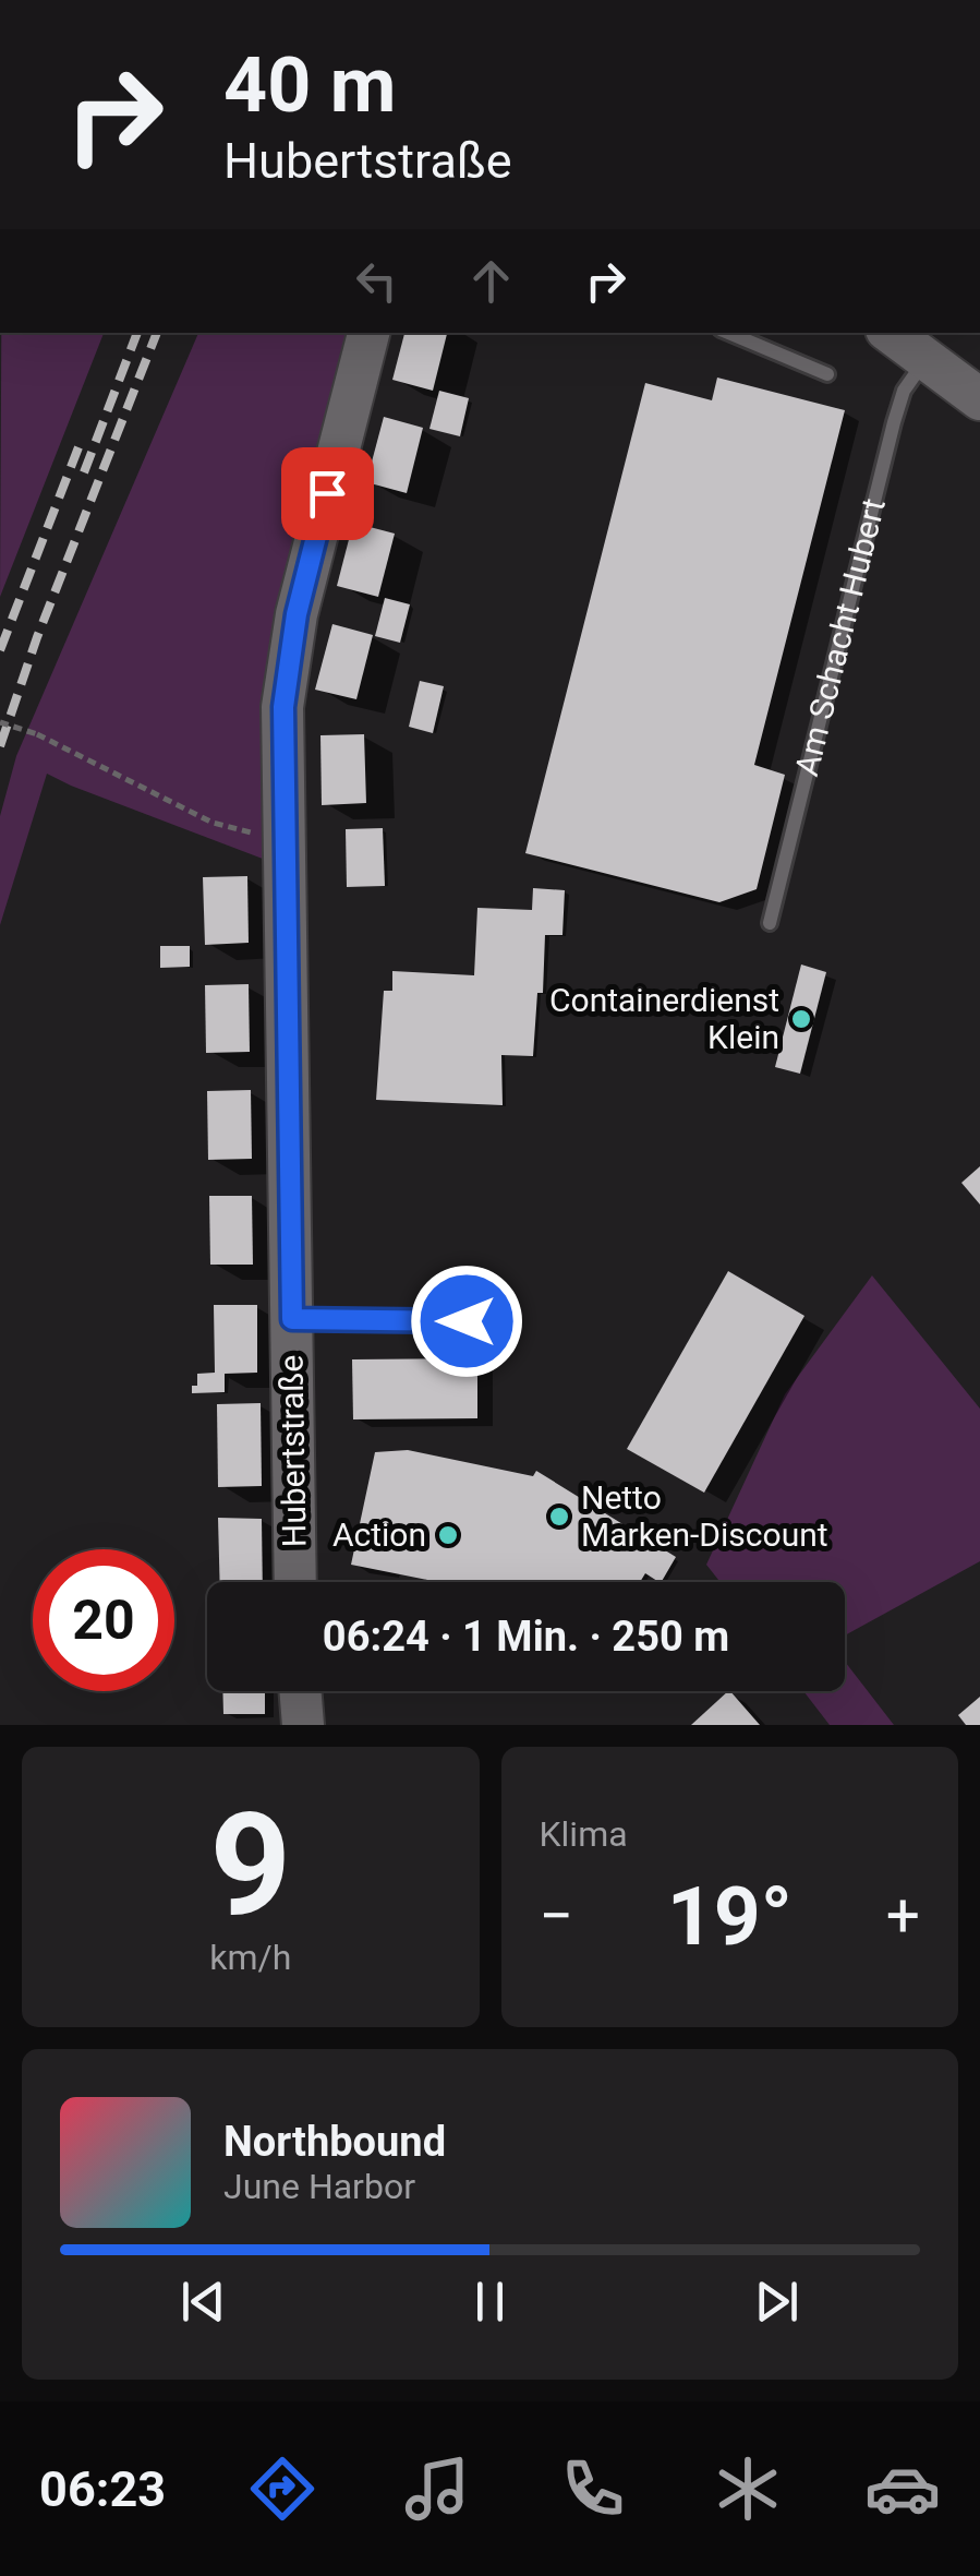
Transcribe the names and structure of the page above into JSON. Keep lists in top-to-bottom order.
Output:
{
  "streets": {
    "street": ["Hubertstraße"],
    "lane": ["Am Schacht Hubert"]
  },
  "places": ["Containerdienst Klein", "Netto Marken-Discount", "Action"],
  "page": {
    "turn": ["40 m", "Hubertstraße"],
    "limit": "20",
    "trip": "06:24 · 1 Min. · 250 m",
    "tile": [
      ["9", "km/h"],
      "Klima"
    ],
    "heat": ["−", "19°", "+"],
    "song": ["Northbound", "June Harbor"],
    "tabs": "06:23"
  }
}
